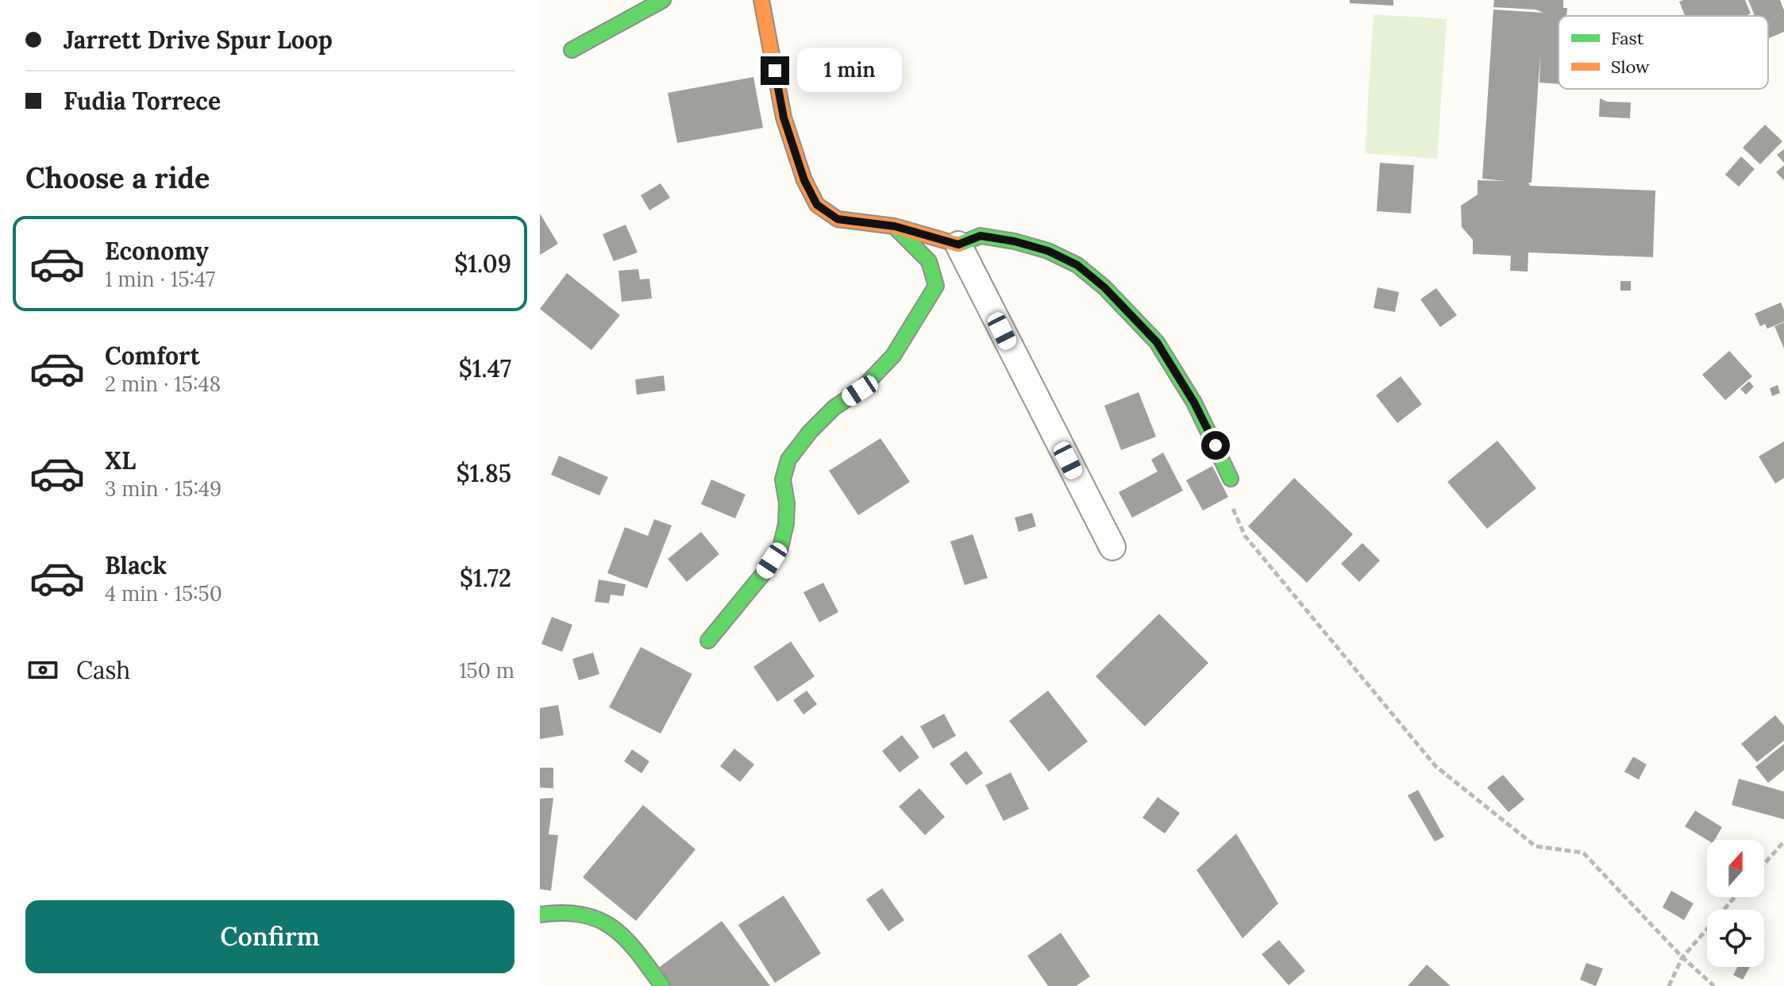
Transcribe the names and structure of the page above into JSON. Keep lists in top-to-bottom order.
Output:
{
  "legend": ["Fast", "Slow"],
  "north": "top",
  "page": {
    "banner": ["Jarrett Drive Spur Loop", "Fudia Torrece"],
    "bubble": "1 min",
    "heading": "Choose a ride",
    "list": [
      {
        "name": "Economy",
        "note": "1 min · 15:47",
        "value": "$1.09"
      },
      {
        "name": "Comfort",
        "note": "2 min · 15:48",
        "value": "$1.47"
      },
      {
        "name": "XL",
        "note": "3 min · 15:49",
        "value": "$1.85"
      },
      {
        "name": "Black",
        "note": "4 min · 15:50",
        "value": "$1.72"
      }
    ],
    "pay": ["Cash", "150 m"],
    "buttons": "Confirm"
  }
}
